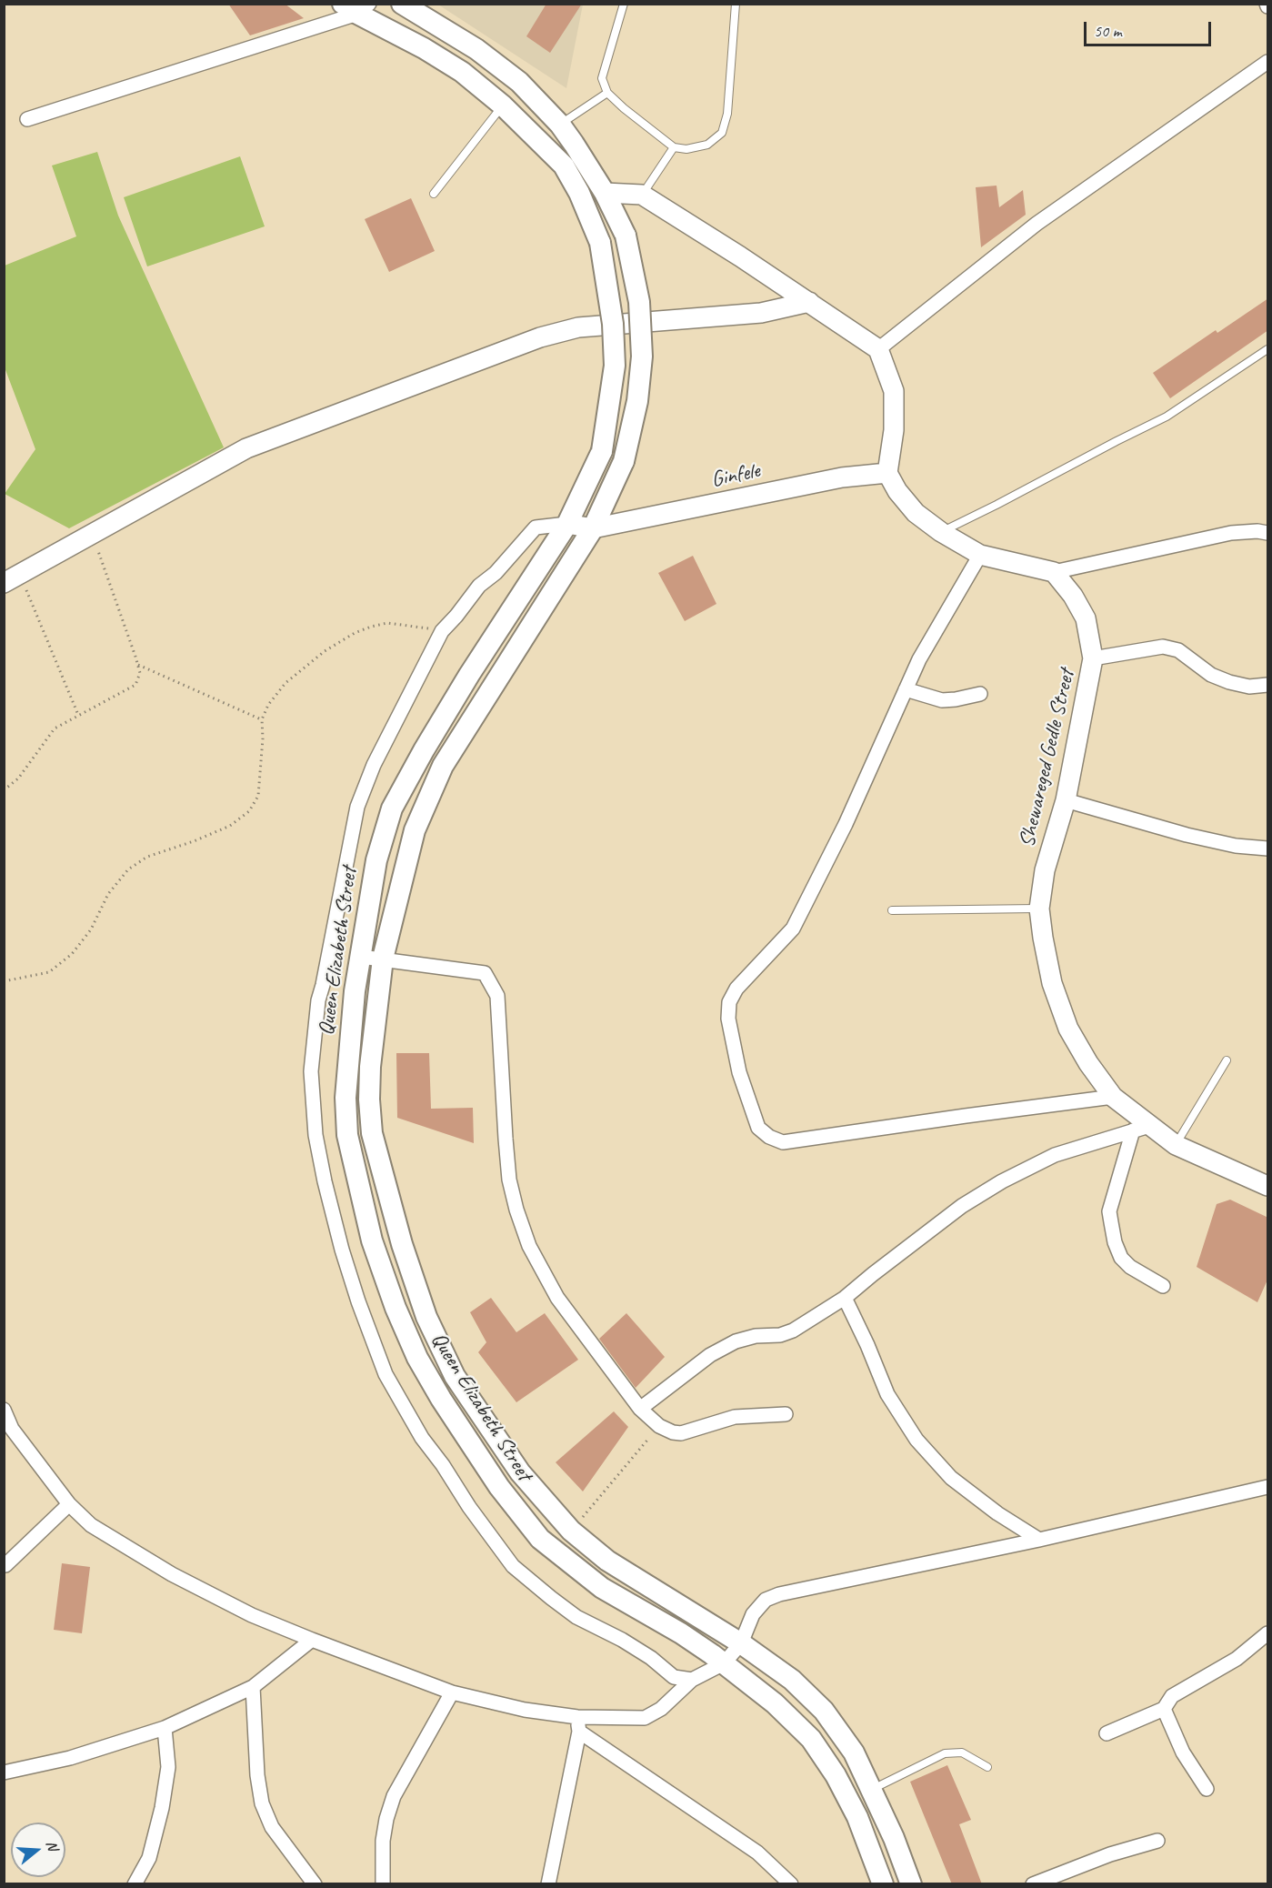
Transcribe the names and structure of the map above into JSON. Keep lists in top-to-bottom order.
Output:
{
  "streets": {
    "main road": ["Queen Elizabeth Street"],
    "street": ["Ginfele", "Shewareged Gedle Street"]
  },
  "crossings": [
    ["Ginfele", "Queen Elizabeth Street"]
  ],
  "scale_bar": "50 m",
  "north": "right"
}
